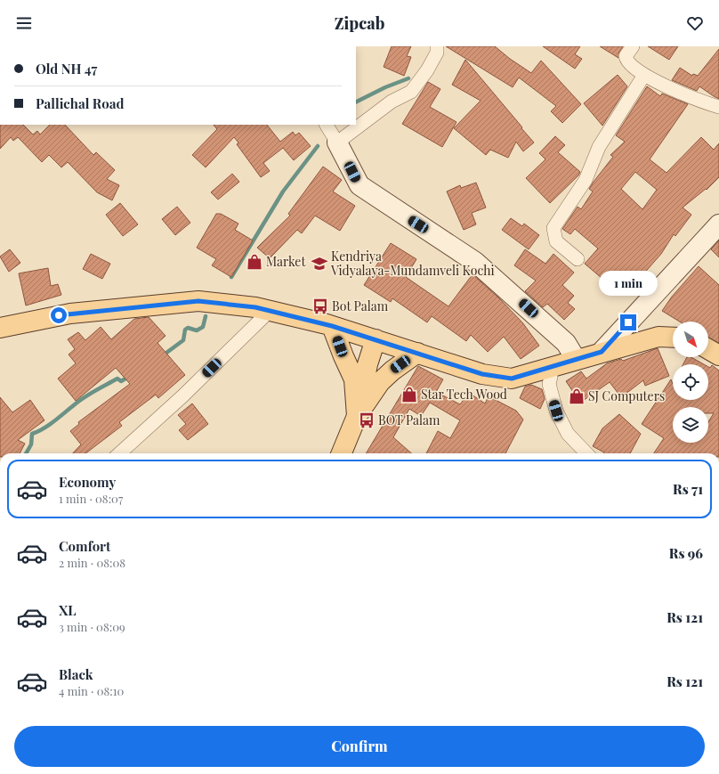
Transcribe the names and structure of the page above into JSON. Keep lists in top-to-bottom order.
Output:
{
  "places": {
    "shop": ["Market", "Star Tech Wood", "SJ Computers"],
    "school or university": ["Kendriya Vidyalaya-Mundamveli Kochi"],
    "bus stop": ["Bot Palam", "BOT Palam"]
  },
  "north": "bottom right",
  "page": {
    "header": "Zipcab",
    "banner": ["Old NH 47", "Pallichal Road"],
    "bubble": "1 min",
    "list": [
      {
        "name": "Economy",
        "note": "1 min · 08:07",
        "value": "Rs 71"
      },
      {
        "name": "Comfort",
        "note": "2 min · 08:08",
        "value": "Rs 96"
      },
      {
        "name": "XL",
        "note": "3 min · 08:09",
        "value": "Rs 121"
      },
      {
        "name": "Black",
        "note": "4 min · 08:10",
        "value": "Rs 121"
      }
    ],
    "buttons": "Confirm"
  }
}
